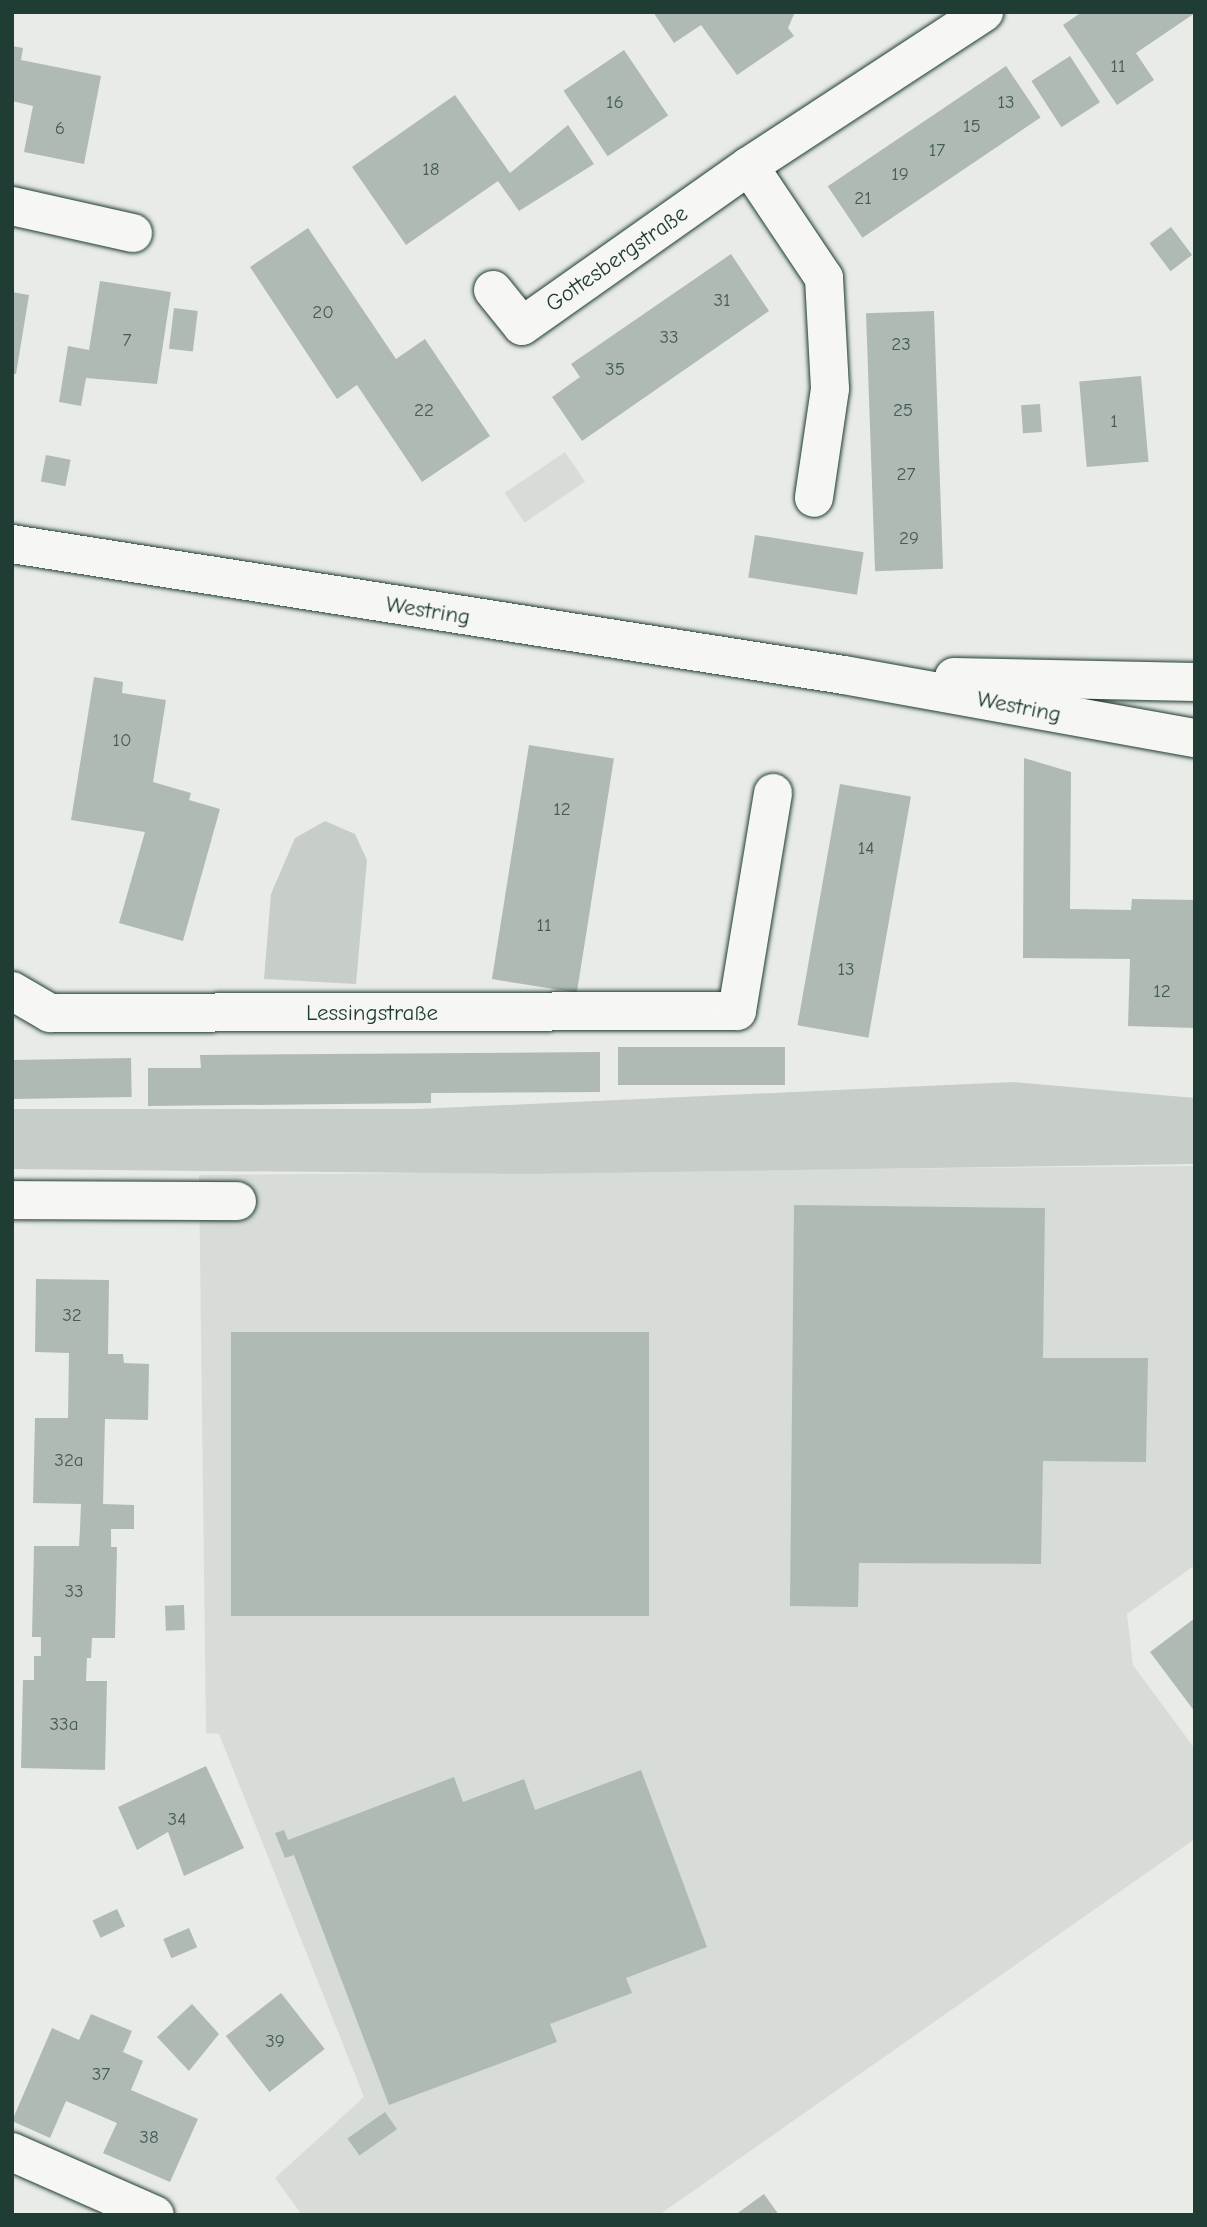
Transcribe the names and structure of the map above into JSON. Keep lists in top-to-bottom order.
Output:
{
  "streets": {
    "street": ["Gottesbergstraße", "Westring", "Lessingstraße"]
  },
  "house_numbers": [
    "11",
    "16",
    "13",
    "15",
    "6",
    "17",
    "18",
    "19",
    "21",
    "31",
    "20",
    "33",
    "7",
    "23",
    "35",
    "22",
    "25",
    "1",
    "27",
    "29",
    "10",
    "12",
    "14",
    "11",
    "13",
    "12",
    "32",
    "32a",
    "33",
    "33a",
    "34",
    "39",
    "37",
    "38"
  ]
}
